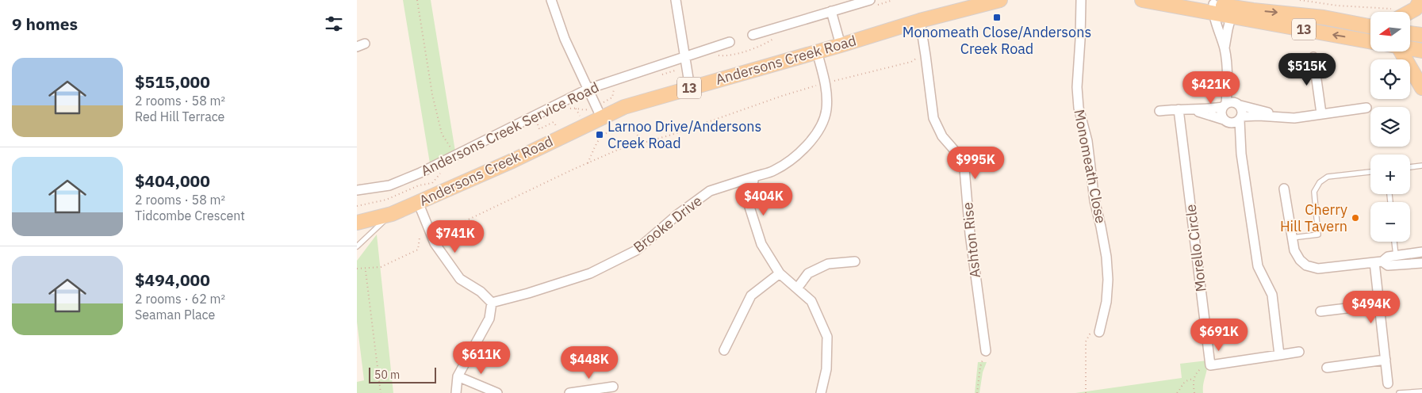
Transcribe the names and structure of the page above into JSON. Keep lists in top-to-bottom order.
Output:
{
  "streets": {
    "main road": ["13", "Andersons Creek Road"],
    "street": [
      "Andersons Creek Service Road",
      "Monomeath Close",
      "Brooke Drive",
      "Ashton Rise",
      "Morello Circle"
    ]
  },
  "crossings": [
    ["Andersons Creek Road", "Brooke Drive"],
    ["Andersons Creek Road", "Ashton Rise"]
  ],
  "places": {
    "transit": ["Monomeath Close/Andersons Creek Road", "Larnoo Drive/Andersons Creek Road"],
    "other": ["Cherry Hill Tavern"]
  },
  "scale_bar": "50 m",
  "north": "left",
  "page": {
    "heading": "9 homes",
    "map_buttons": ["+", "−"],
    "list": [
      {
        "name": "$515,000",
        "note": "2 rooms · 58 m² · Red Hill Terrace"
      },
      {
        "name": "$404,000",
        "note": "2 rooms · 58 m² · Tidcombe Crescent"
      },
      {
        "name": "$494,000",
        "note": "2 rooms · 62 m² · Seaman Place"
      }
    ],
    "price": [
      "$515K",
      "$421K",
      "$995K",
      "$404K",
      "$741K",
      "$494K",
      "$691K",
      "$611K",
      "$448K"
    ],
    "scale": "50 m"
  }
}
